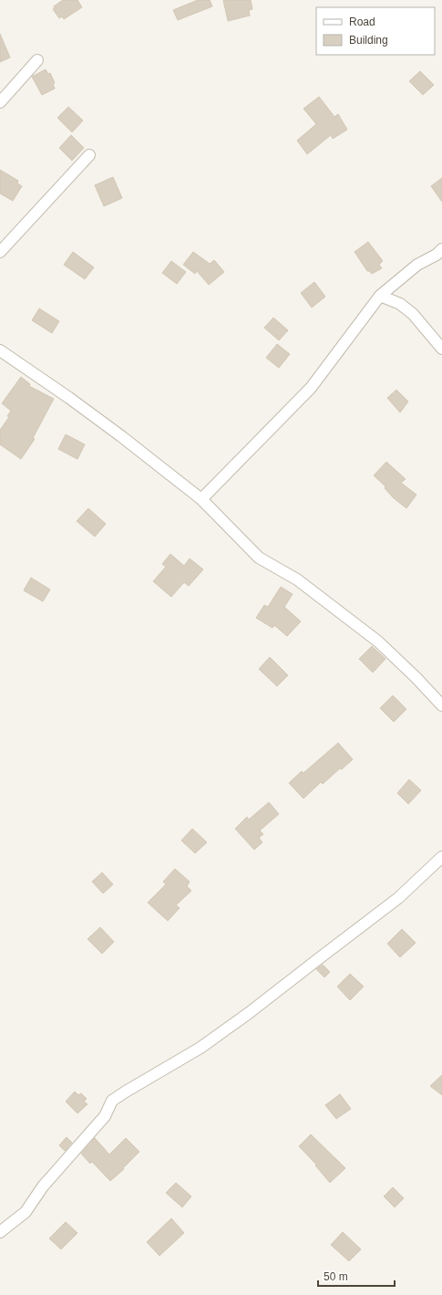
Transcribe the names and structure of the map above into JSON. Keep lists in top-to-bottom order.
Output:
{
  "legend": ["Road", "Building"],
  "scale_bar": "50 m"
}
